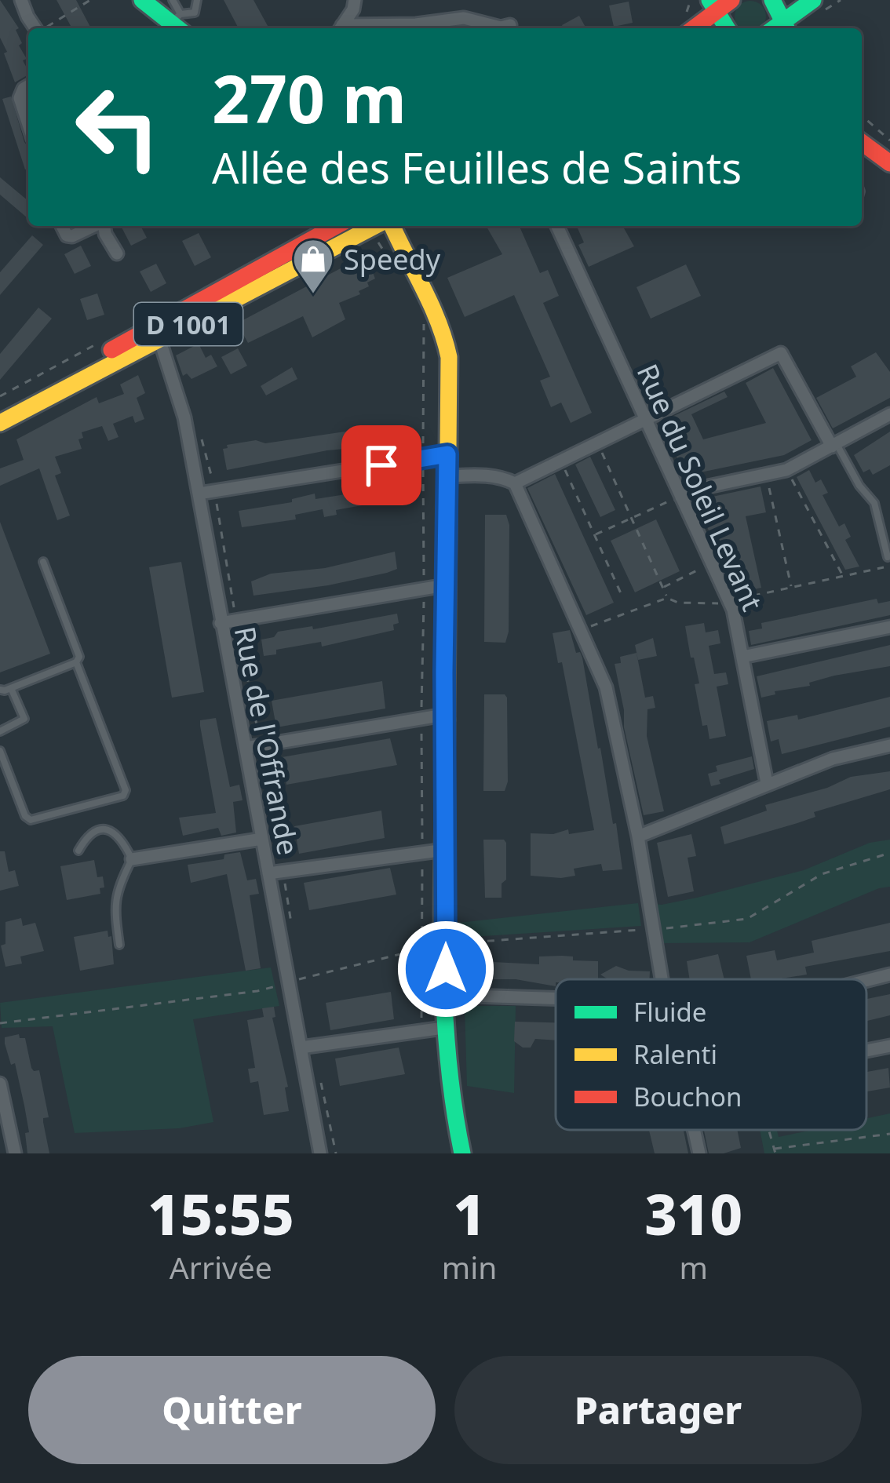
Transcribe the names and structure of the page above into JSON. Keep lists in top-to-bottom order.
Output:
{
  "streets": {
    "street": ["D 1001", "Rue du Soleil Levant", "Rue de l'Offrande"]
  },
  "crossings": [
    ["D 1001", "Rue de l'Offrande"]
  ],
  "places": {
    "shop": ["Speedy"]
  },
  "legend": ["Fluide", "Ralenti", "Bouchon"],
  "page": {
    "turn": ["270 m", "Allée des Feuilles de Saints"],
    "eta": [
      "15:55",
      "Arrivée",
      "1",
      "min",
      "310",
      "m"
    ],
    "buttons": ["Quitter", "Partager"]
  }
}
